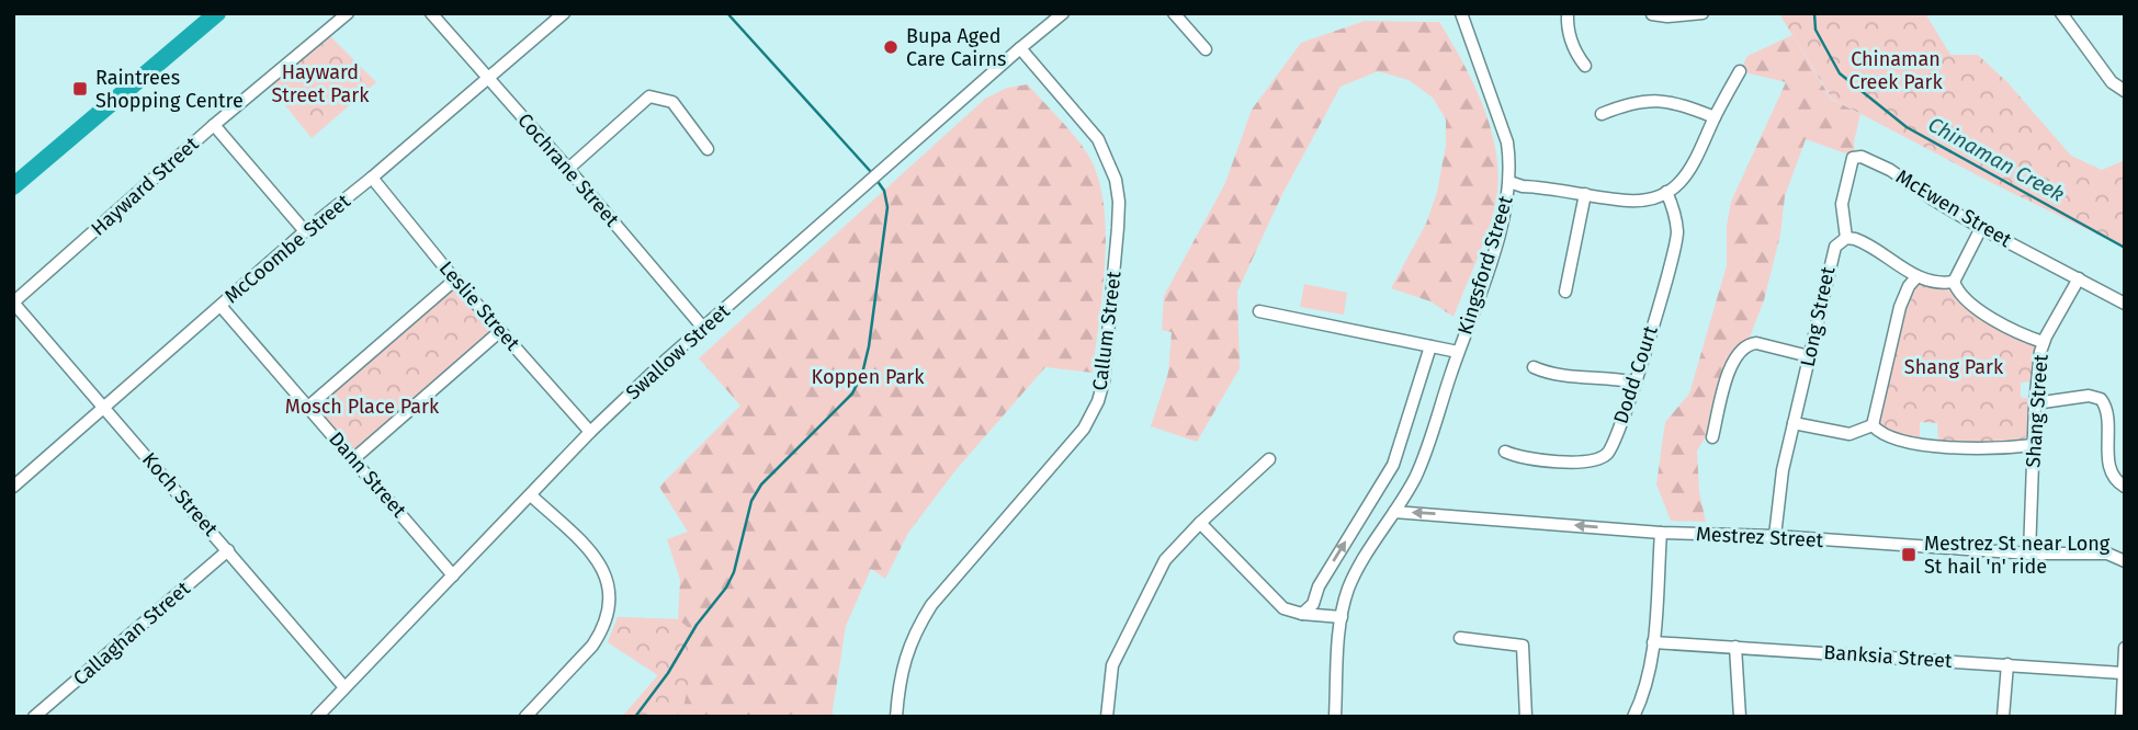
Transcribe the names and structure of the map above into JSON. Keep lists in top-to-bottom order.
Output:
{
  "streets": {
    "street": [
      "Cochrane Street",
      "Hayward Street",
      "McEwen Street",
      "McCoombe Street",
      "Kingsford Street",
      "Leslie Street",
      "Long Street",
      "Callum Street",
      "Swallow Street",
      "Dodd Court",
      "Shang Street",
      "Dann Street",
      "Koch Street",
      "Mestrez Street",
      "Callaghan Street",
      "Banksia Street"
    ]
  },
  "crossings": [
    ["Cochrane Street", "McCoombe Street"],
    ["Cochrane Street", "Swallow Street"],
    ["Hayward Street", "Koch Street"],
    ["McEwen Street", "Long Street"],
    ["McEwen Street", "Shang Street"],
    ["McCoombe Street", "Leslie Street"],
    ["McCoombe Street", "Dann Street"],
    ["McCoombe Street", "Koch Street"],
    ["Kingsford Street", "Mestrez Street"],
    ["Leslie Street", "Swallow Street"],
    ["Long Street", "Mestrez Street"],
    ["Callum Street", "Swallow Street"],
    ["Swallow Street", "Dann Street"],
    ["Swallow Street", "Koch Street"],
    ["Shang Street", "Mestrez Street"],
    ["Koch Street", "Callaghan Street"]
  ],
  "one_way": ["Mestrez Street"],
  "water": ["Chinaman Creek"],
  "parks": [
    "Chinaman Creek Park",
    "Hayward Street Park",
    "Shang Park",
    "Koppen Park",
    "Mosch Place Park"
  ],
  "places": {
    "other": ["Bupa Aged Care Cairns"],
    "transit": ["Raintrees Shopping Centre", "Mestrez St near Long St hail 'n' ride"]
  }
}
